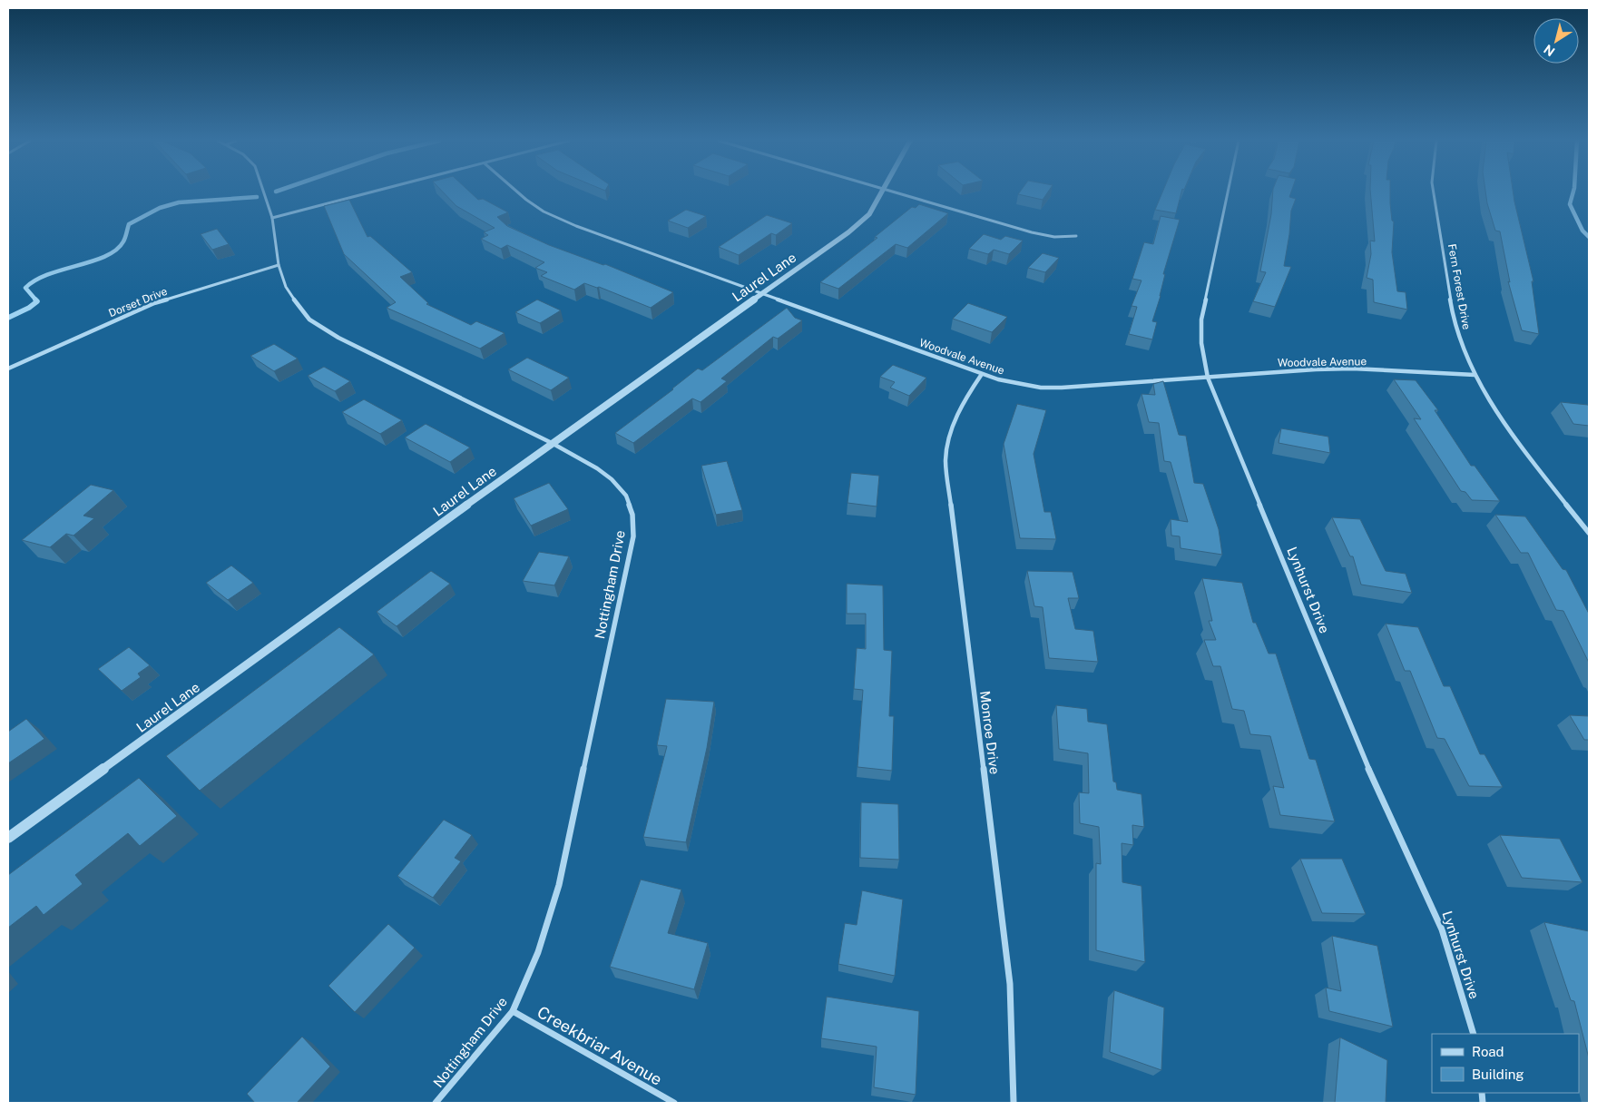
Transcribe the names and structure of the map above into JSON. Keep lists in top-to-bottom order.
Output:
{
  "streets": {
    "street": [
      "Laurel Lane",
      "Fern Forest Drive",
      "Dorset Drive",
      "Woodvale Avenue",
      "Nottingham Drive",
      "Lynhurst Drive",
      "Monroe Drive",
      "Creekbriar Avenue"
    ]
  },
  "crossings": [
    ["Laurel Lane", "Woodvale Avenue"],
    ["Laurel Lane", "Nottingham Drive"],
    ["Fern Forest Drive", "Woodvale Avenue"],
    ["Dorset Drive", "Nottingham Drive"],
    ["Woodvale Avenue", "Lynhurst Drive"],
    ["Woodvale Avenue", "Monroe Drive"],
    ["Nottingham Drive", "Creekbriar Avenue"]
  ],
  "legend": ["Road", "Building"],
  "north": "bottom left"
}
